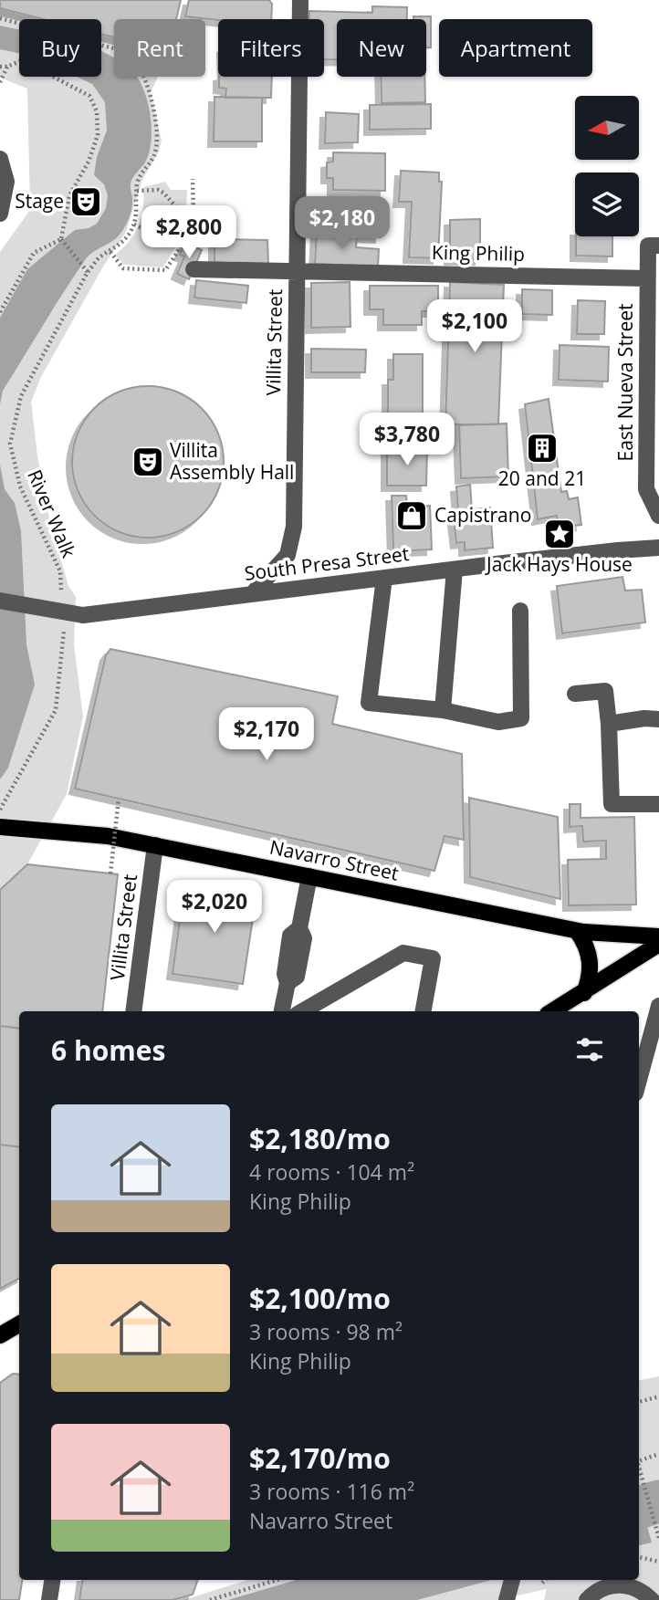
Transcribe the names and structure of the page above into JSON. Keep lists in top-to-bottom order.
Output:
{
  "streets": {
    "main road": ["Navarro Street"],
    "street": [
      "King Philip",
      "Villita Street",
      "East Nueva Street",
      "South Presa Street"
    ],
    "path": ["River Walk"]
  },
  "crossings": [
    ["King Philip", "Villita Street"],
    ["King Philip", "East Nueva Street"],
    ["Villita Street", "South Presa Street"],
    ["Villita Street", "Navarro Street"]
  ],
  "places": {
    "theatre": ["Stage", "Villita Assembly Hall"],
    "building": ["20 and 21"],
    "shop": ["Capistrano"],
    "place": ["Jack Hays House"]
  },
  "north": "left",
  "page": {
    "chip": [
      "Buy",
      "Rent",
      "Filters",
      "New",
      "Apartment"
    ],
    "price": [
      "$2,180",
      "$2,800",
      "$2,100",
      "$3,780",
      "$2,170",
      "$2,020"
    ],
    "heading": "6 homes",
    "list": [
      {
        "name": "$2,180/mo",
        "note": "4 rooms · 104 m² · King Philip"
      },
      {
        "name": "$2,100/mo",
        "note": "3 rooms · 98 m² · King Philip"
      },
      {
        "name": "$2,170/mo",
        "note": "3 rooms · 116 m² · Navarro Street"
      }
    ]
  }
}
